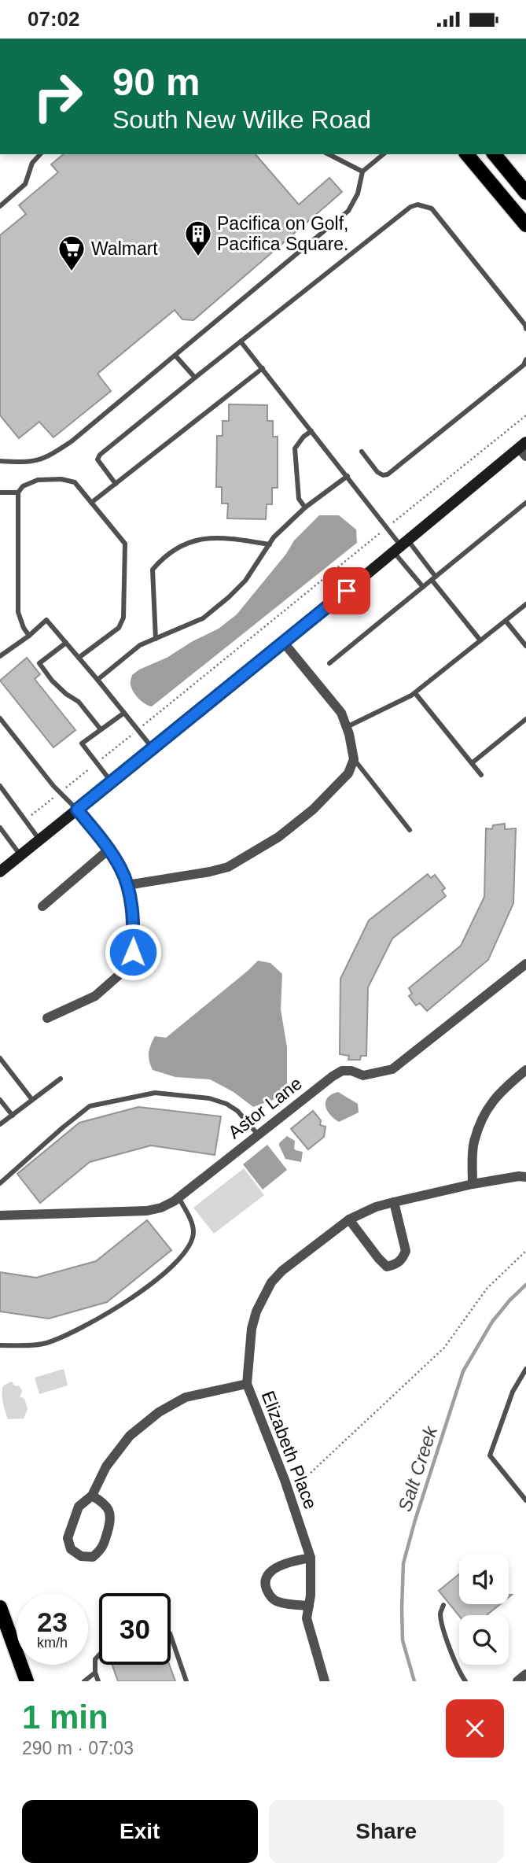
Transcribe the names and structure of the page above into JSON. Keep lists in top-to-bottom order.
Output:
{
  "streets": {
    "street": ["Astor Lane", "Elizabeth Place"]
  },
  "water": ["Salt Creek"],
  "places": {
    "building": ["Pacifica on Golf, Pacifica Square."],
    "supermarket": ["Walmart"]
  },
  "page": {
    "status": "07:02",
    "turn": ["90 m", "South New Wilke Road"],
    "speed": "23 km/h",
    "limit": "30",
    "heading": ["1 min", "290 m · 07:03"],
    "buttons": ["Exit", "Share"]
  }
}
